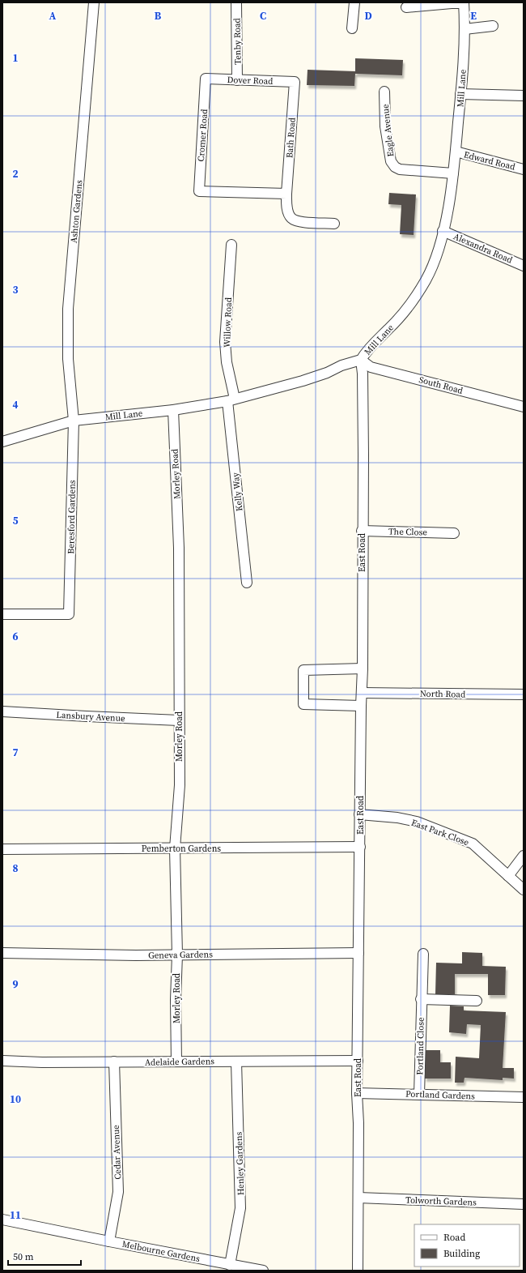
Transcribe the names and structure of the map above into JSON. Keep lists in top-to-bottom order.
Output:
{
  "streets": {
    "street": [
      "Tenby Road",
      "Dover Road",
      "Mill Lane",
      "Eagle Avenue",
      "Cromer Road",
      "Bath Road",
      "Edward Road",
      "Ashton Gardens",
      "Alexandra Road",
      "Willow Road",
      "South Road",
      "Morley Road",
      "Kelly Way",
      "Beresford Gardens",
      "The Close",
      "East Road",
      "North Road",
      "Lansbury Avenue",
      "East Park Close",
      "Pemberton Gardens",
      "Geneva Gardens",
      "Portland Close",
      "Adelaide Gardens",
      "Portland Gardens",
      "Cedar Avenue",
      "Henley Gardens",
      "Tolworth Gardens",
      "Melbourne Gardens"
    ]
  },
  "crossings": [
    ["Tenby Road", "Dover Road"],
    ["Dover Road", "Cromer Road"],
    ["Dover Road", "Bath Road"],
    ["Mill Lane", "Eagle Avenue"],
    ["Mill Lane", "Edward Road"],
    ["Mill Lane", "Ashton Gardens"],
    ["Mill Lane", "Alexandra Road"],
    ["Mill Lane", "Willow Road"],
    ["Mill Lane", "South Road"],
    ["Mill Lane", "Morley Road"],
    ["Mill Lane", "Kelly Way"],
    ["Mill Lane", "Beresford Gardens"],
    ["Mill Lane", "East Road"],
    ["Cromer Road", "Bath Road"],
    ["Ashton Gardens", "Beresford Gardens"],
    ["Willow Road", "Kelly Way"],
    ["South Road", "East Road"],
    ["Morley Road", "Lansbury Avenue"],
    ["Morley Road", "Pemberton Gardens"],
    ["Morley Road", "Geneva Gardens"],
    ["Morley Road", "Adelaide Gardens"],
    ["The Close", "East Road"],
    ["East Road", "North Road"],
    ["East Road", "East Park Close"],
    ["East Road", "Pemberton Gardens"],
    ["East Road", "Geneva Gardens"],
    ["East Road", "Adelaide Gardens"],
    ["East Road", "Portland Gardens"],
    ["East Road", "Tolworth Gardens"],
    ["Portland Close", "Portland Gardens"],
    ["Adelaide Gardens", "Cedar Avenue"],
    ["Adelaide Gardens", "Henley Gardens"],
    ["Cedar Avenue", "Melbourne Gardens"],
    ["Henley Gardens", "Melbourne Gardens"]
  ],
  "legend": ["Road", "Building"],
  "scale_bar": "50 m",
  "grid": {
    "columns": [
      "A",
      "B",
      "C",
      "D",
      "E"
    ],
    "rows": [
      "1",
      "2",
      "3",
      "4",
      "5",
      "6",
      "7",
      "8",
      "9",
      "10",
      "11"
    ]
  }
}
